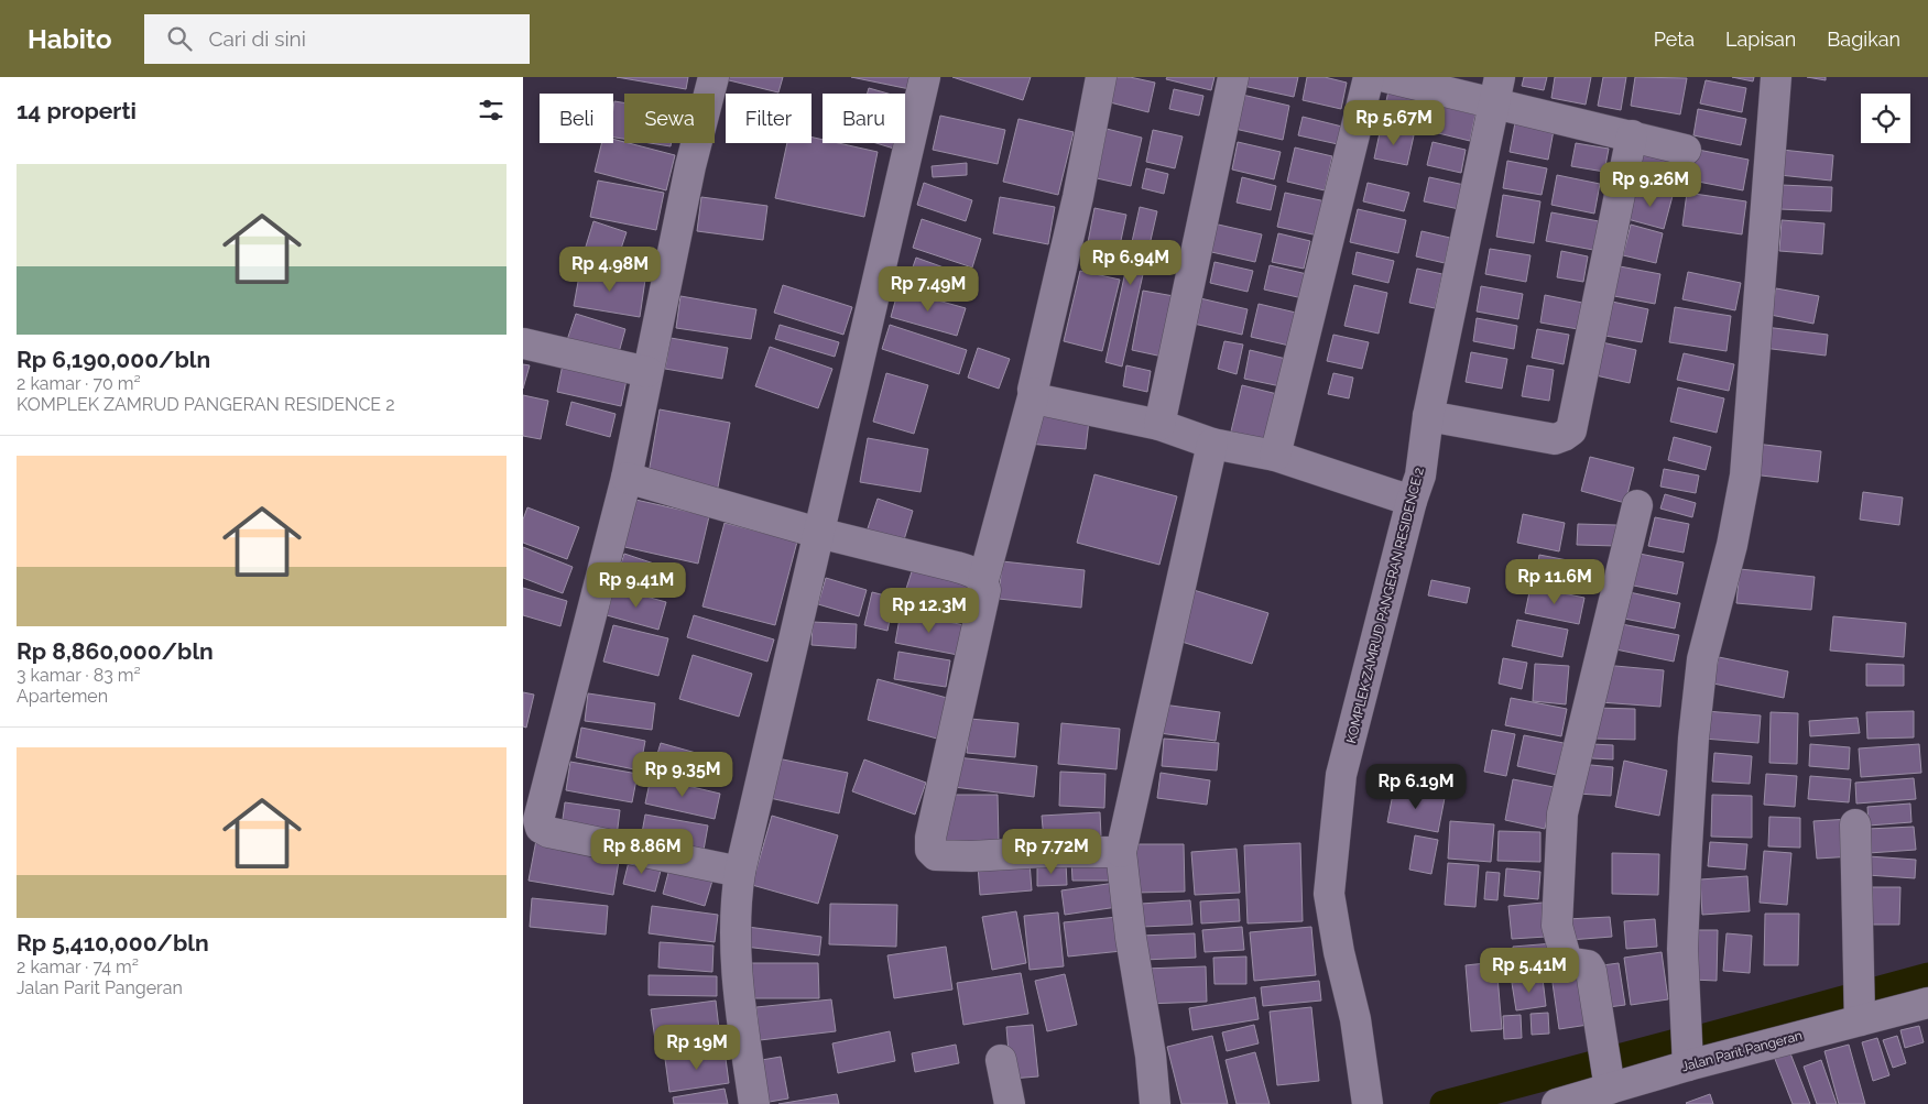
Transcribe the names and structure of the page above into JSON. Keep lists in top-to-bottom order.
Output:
{
  "streets": {
    "street": ["KOMPLEK ZAMRUD PANGERAN RESIDENCE 2", "Jalan Parit Pangeran"]
  },
  "page": {
    "header": "Habito",
    "search": "Cari di sini",
    "nav": ["Peta", "Lapisan", "Bagikan"],
    "heading": "14 properti",
    "chip": [
      "Beli",
      "Sewa",
      "Filter",
      "Baru"
    ],
    "price": [
      "Rp 5.67M",
      "Rp 9.26M",
      "Rp 6.94M",
      "Rp 4.98M",
      "Rp 7.49M",
      "Rp 11.6M",
      "Rp 9.41M",
      "Rp 12.3M",
      "Rp 9.35M",
      "Rp 6.19M",
      "Rp 8.86M",
      "Rp 7.72M",
      "Rp 5.41M",
      "Rp 19M"
    ],
    "list": [
      {
        "name": "Rp 6,190,000/bln",
        "note": "2 kamar · 70 m² · KOMPLEK ZAMRUD PANGERAN RESIDENCE 2"
      },
      {
        "name": "Rp 8,860,000/bln",
        "note": "3 kamar · 83 m² · Apartemen"
      },
      {
        "name": "Rp 5,410,000/bln",
        "note": "2 kamar · 74 m² · Jalan Parit Pangeran"
      }
    ]
  }
}
